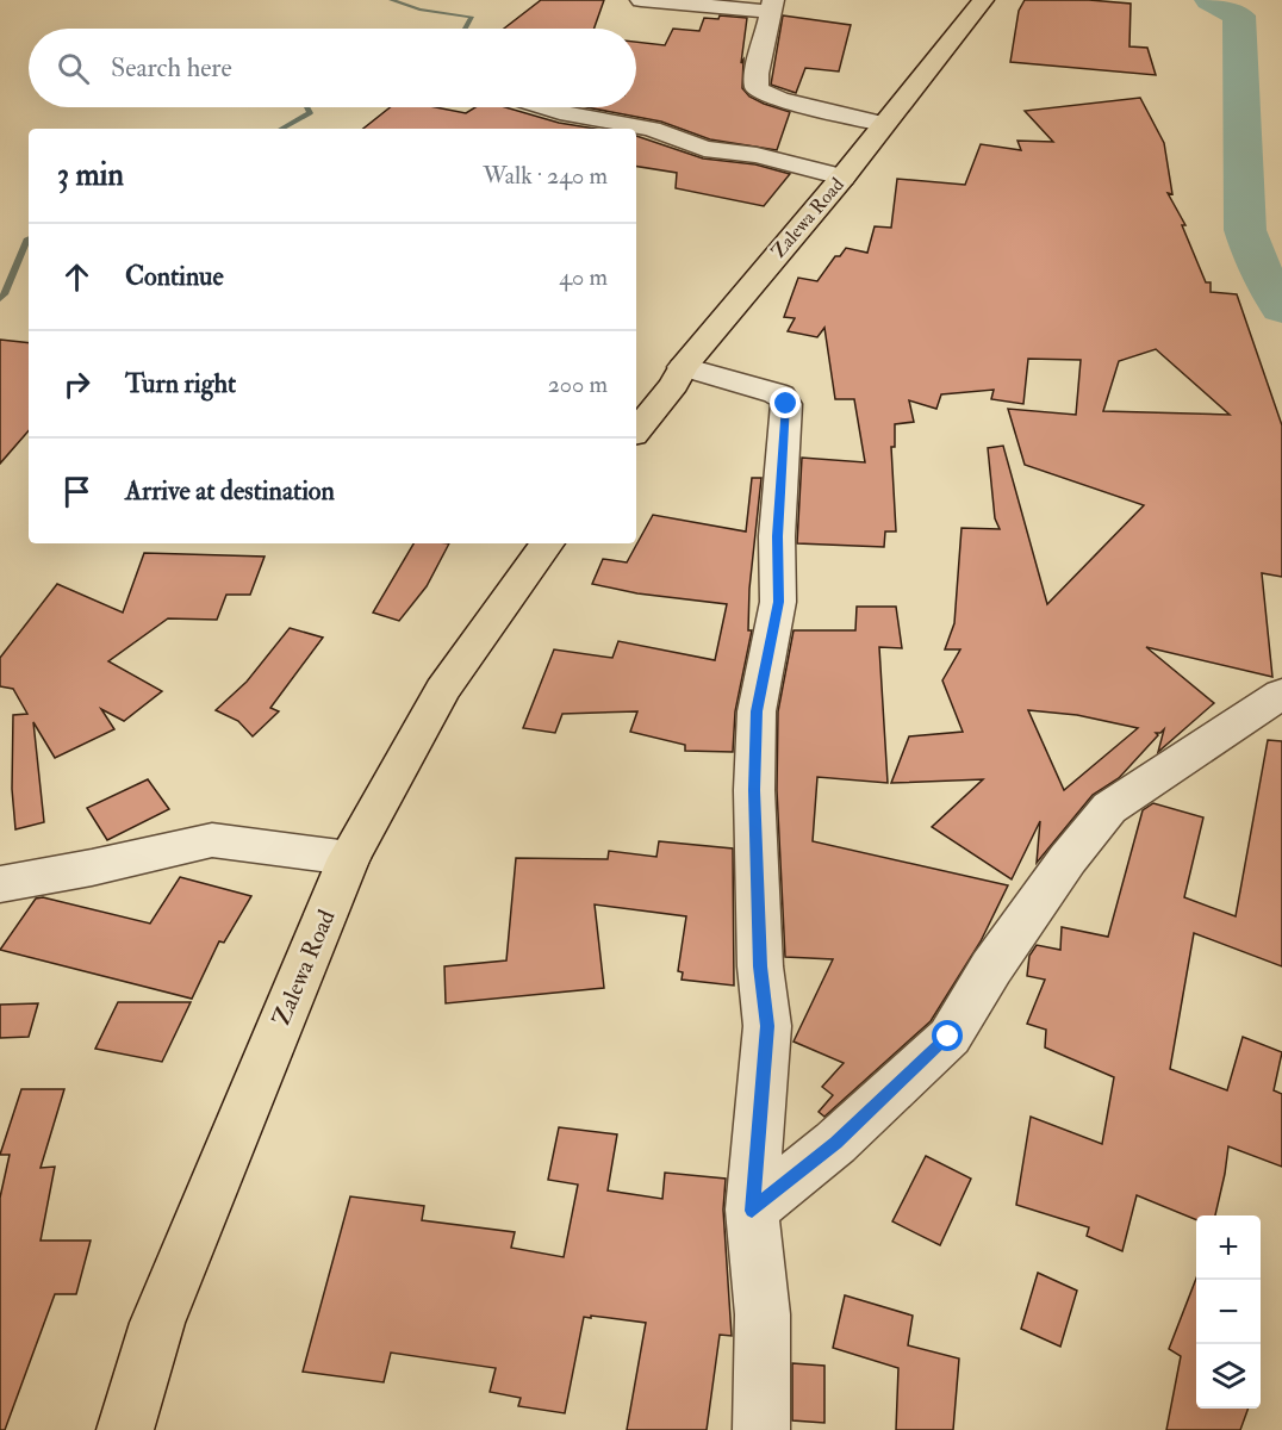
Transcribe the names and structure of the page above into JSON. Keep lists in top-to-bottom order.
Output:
{
  "streets": {
    "highway": ["Zalewa Road"]
  },
  "page": {
    "search": "Search here",
    "heading": ["3 min", "Walk · 240 m"],
    "list": [
      ["Continue", "40 m"],
      ["Turn right", "200 m"],
      "Arrive at destination"
    ],
    "map_buttons": ["+", "−"]
  }
}
